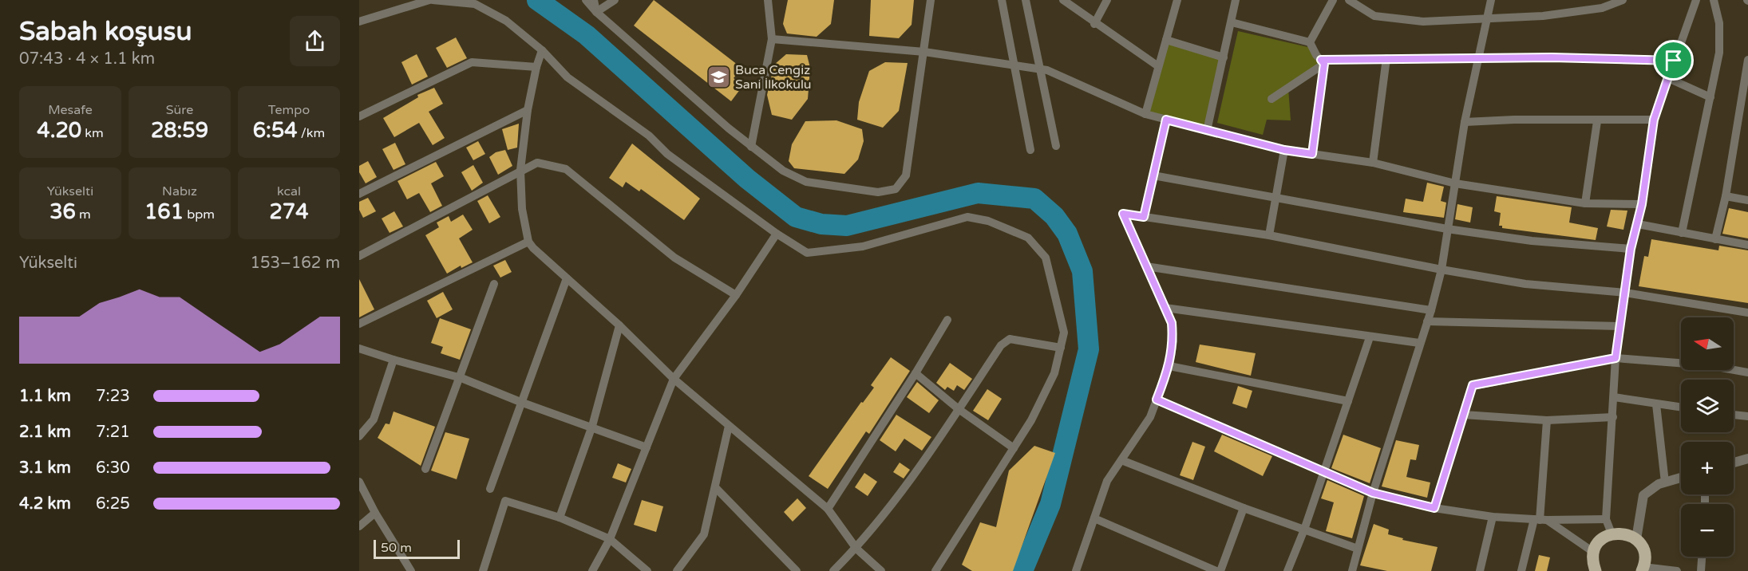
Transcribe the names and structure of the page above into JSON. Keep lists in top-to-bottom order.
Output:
{
  "places": {
    "school or university": ["Buca Cengiz Sani İlkokulu"]
  },
  "scale_bar": "50 m",
  "north": "left",
  "page": {
    "heading": ["Sabah koşusu", "07:43 · 4 × 1.1 km"],
    "stats": [
      ["Mesafe", "4.20 km"],
      ["Süre", "28:59"],
      ["Tempo", "6:54 /km"],
      ["Yükselti", "36 m"],
      ["Nabız", "161 bpm"],
      ["kcal", "274"]
    ],
    "chart": ["Yükselti", "153–162 m"],
    "map_buttons": ["+", "−"],
    "list": [
      {
        "name": "1.1 km",
        "note": "7:23"
      },
      {
        "name": "2.1 km",
        "note": "7:21"
      },
      {
        "name": "3.1 km",
        "note": "6:30"
      },
      {
        "name": "4.2 km",
        "note": "6:25"
      }
    ],
    "scale": "50 m"
  }
}
